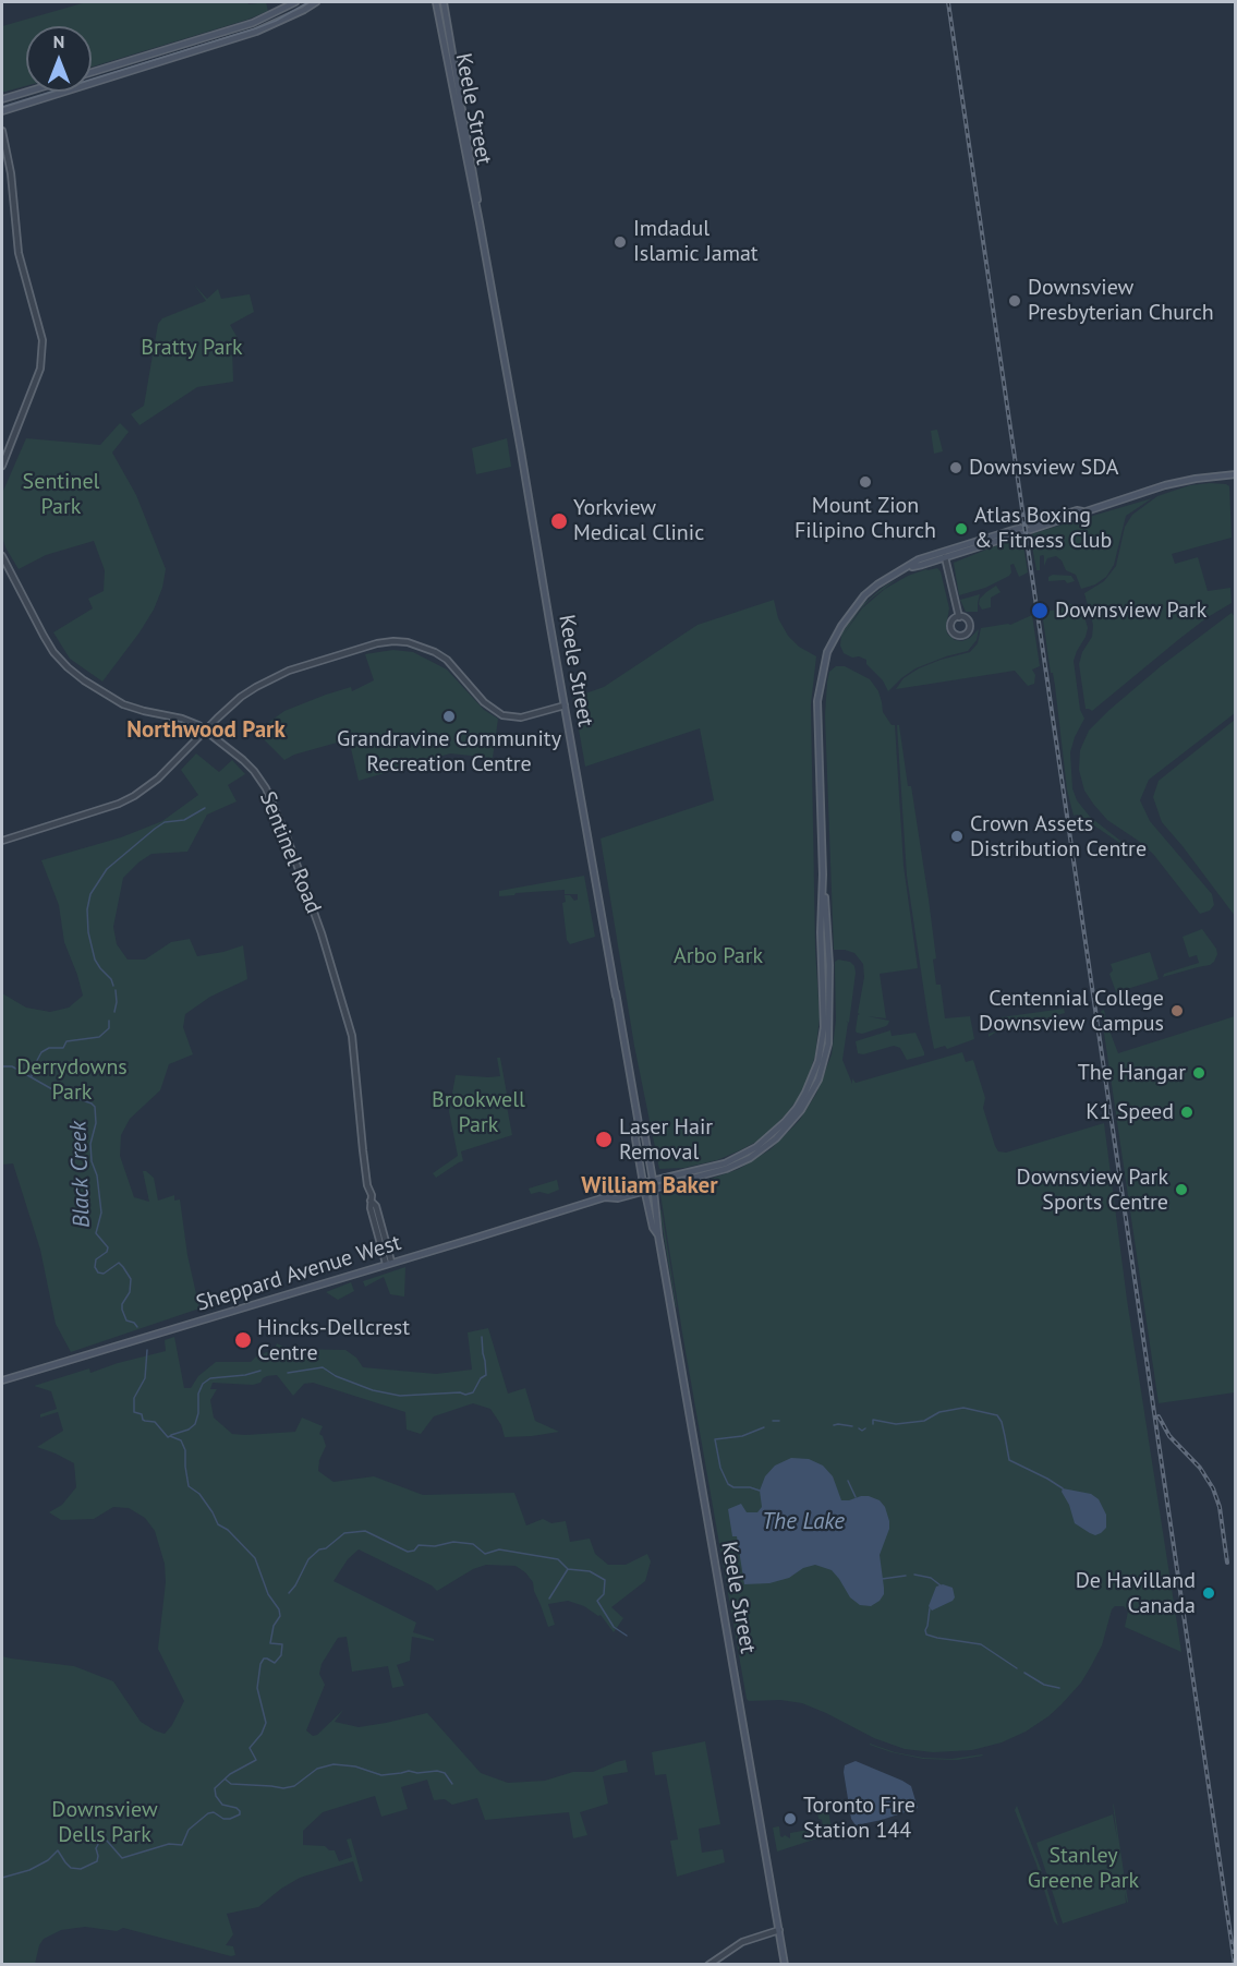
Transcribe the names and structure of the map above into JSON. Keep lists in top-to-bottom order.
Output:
{
  "streets": {
    "main road": ["Keele Street", "Sheppard Avenue West"],
    "street": ["Sentinel Road"]
  },
  "crossings": [
    ["Keele Street", "Sheppard Avenue West"],
    ["Sentinel Road", "Sheppard Avenue West"]
  ],
  "districts": ["Northwood Park", "William Baker"],
  "water": ["Black Creek", "The Lake"],
  "parks": [
    "Bratty Park",
    "Sentinel Park",
    "Arbo Park",
    "Derrydowns Park",
    "Brookwell Park",
    "Downsview Dells Park",
    "Stanley Greene Park"
  ],
  "places": [
    "Imdadul Islamic Jamat",
    "Downsview Presbyterian Church",
    "Downsview SDA",
    "Mount Zion Filipino Church",
    "Yorkview Medical Clinic",
    "Atlas Boxing & Fitness Club",
    "Downsview Park",
    "Grandravine Community Recreation Centre",
    "Crown Assets Distribution Centre",
    "Centennial College Downsview Campus",
    "The Hangar",
    "K1 Speed",
    "Laser Hair Removal",
    "Downsview Park Sports Centre",
    "Hincks-Dellcrest Centre",
    "De Havilland Canada",
    "Toronto Fire Station 144"
  ],
  "north": "top"
}
